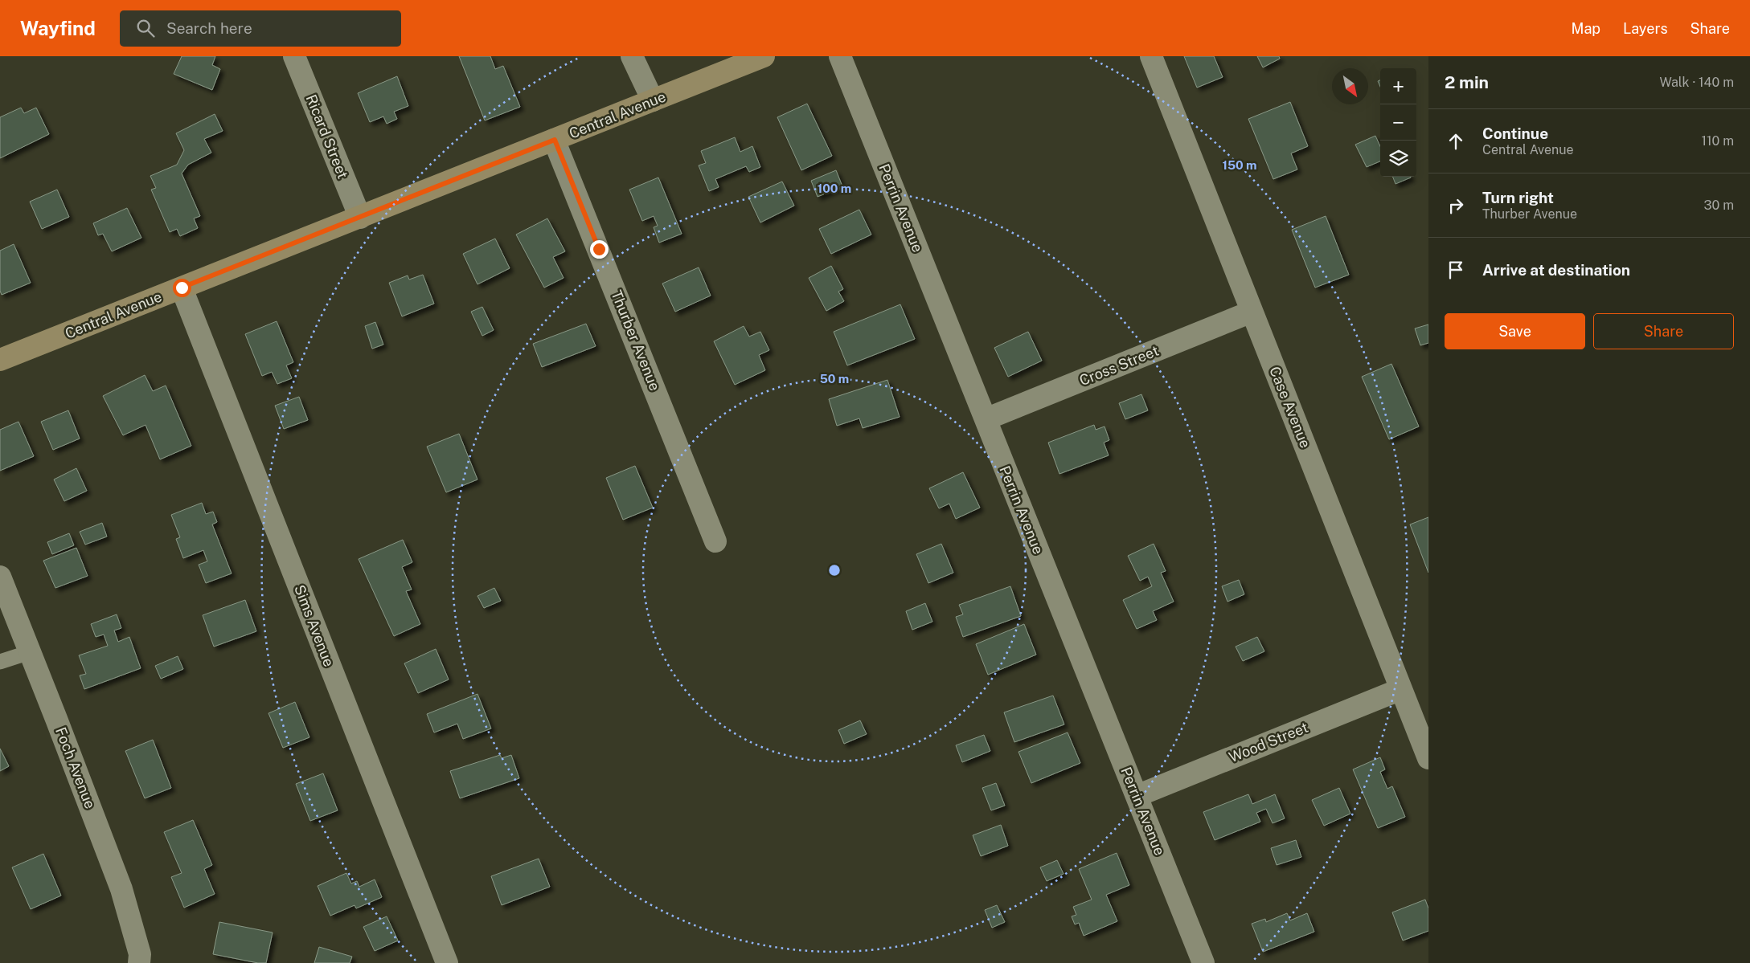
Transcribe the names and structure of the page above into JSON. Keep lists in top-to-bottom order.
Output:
{
  "streets": {
    "main road": ["Central Avenue"],
    "street": [
      "Ricard Street",
      "Perrin Avenue",
      "Thurber Avenue",
      "Cross Street",
      "Case Avenue",
      "Sims Avenue",
      "Wood Street",
      "Foch Avenue"
    ]
  },
  "crossings": [
    ["Central Avenue", "Ricard Street"],
    ["Central Avenue", "Thurber Avenue"],
    ["Central Avenue", "Sims Avenue"],
    ["Perrin Avenue", "Cross Street"],
    ["Perrin Avenue", "Wood Street"],
    ["Cross Street", "Case Avenue"],
    ["Case Avenue", "Wood Street"]
  ],
  "north": "bottom right",
  "page": {
    "header": "Wayfind",
    "search": "Search here",
    "nav": ["Map", "Layers", "Share"],
    "heading": ["2 min", "Walk · 140 m"],
    "map_buttons": ["+", "−"],
    "list": [
      ["Continue", "Central Avenue", "110 m"],
      ["Turn right", "Thurber Avenue", "30 m"],
      "Arrive at destination"
    ],
    "buttons": ["Save", "Share"]
  },
  "rings": ["150 m", "100 m", "50 m"]
}
